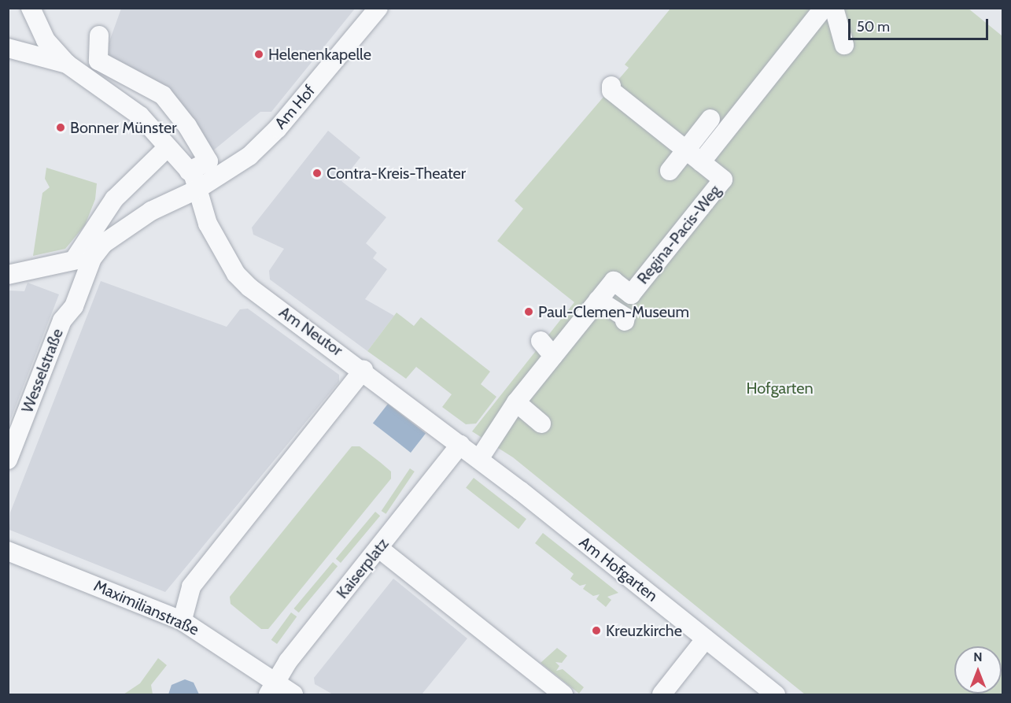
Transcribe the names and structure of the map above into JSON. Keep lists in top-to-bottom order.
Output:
{
  "streets": {
    "street": [
      "Am Hof",
      "Regina-Pacis-Weg",
      "Am Neutor",
      "Wesselstraße",
      "Kaiserplatz",
      "Am Hofgarten",
      "Maximilianstraße"
    ]
  },
  "crossings": [
    ["Am Hof", "Am Neutor"],
    ["Am Hof", "Wesselstraße"],
    ["Regina-Pacis-Weg", "Am Hofgarten"],
    ["Am Neutor", "Kaiserplatz"],
    ["Am Neutor", "Am Hofgarten"],
    ["Kaiserplatz", "Am Hofgarten"],
    ["Kaiserplatz", "Maximilianstraße"]
  ],
  "parks": ["Hofgarten"],
  "places": [
    "Helenenkapelle",
    "Bonner Münster",
    "Contra-Kreis-Theater",
    "Paul-Clemen-Museum",
    "Kreuzkirche"
  ],
  "scale_bar": "50 m",
  "north": "top"
}
